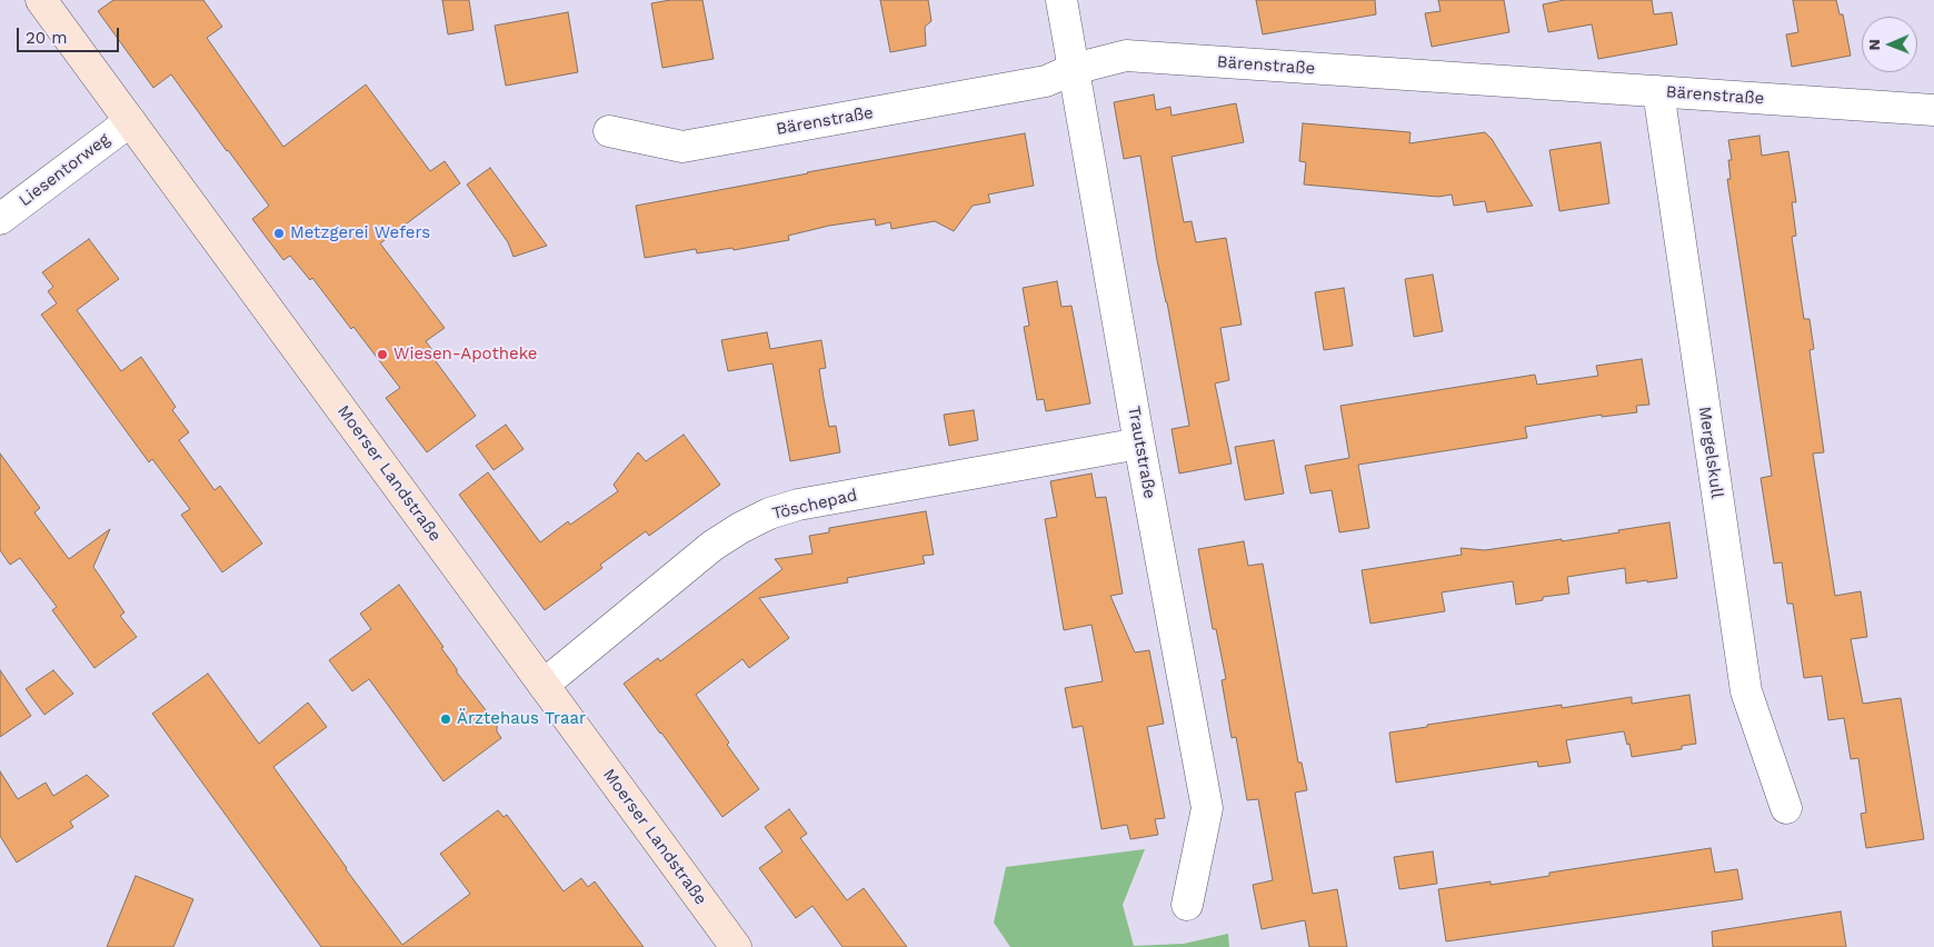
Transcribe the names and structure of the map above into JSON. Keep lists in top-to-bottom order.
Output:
{
  "streets": {
    "main road": ["Moerser Landstraße"],
    "street": [
      "Bärenstraße",
      "Liesentorweg",
      "Trautstraße",
      "Mergelskull",
      "Töschepad"
    ]
  },
  "crossings": [
    ["Bärenstraße", "Trautstraße"],
    ["Bärenstraße", "Mergelskull"],
    ["Liesentorweg", "Moerser Landstraße"],
    ["Trautstraße", "Töschepad"],
    ["Moerser Landstraße", "Töschepad"]
  ],
  "places": ["Metzgerei Wefers", "Wiesen-Apotheke", "Ärztehaus Traar"],
  "scale_bar": "20 m",
  "north": "left"
}
